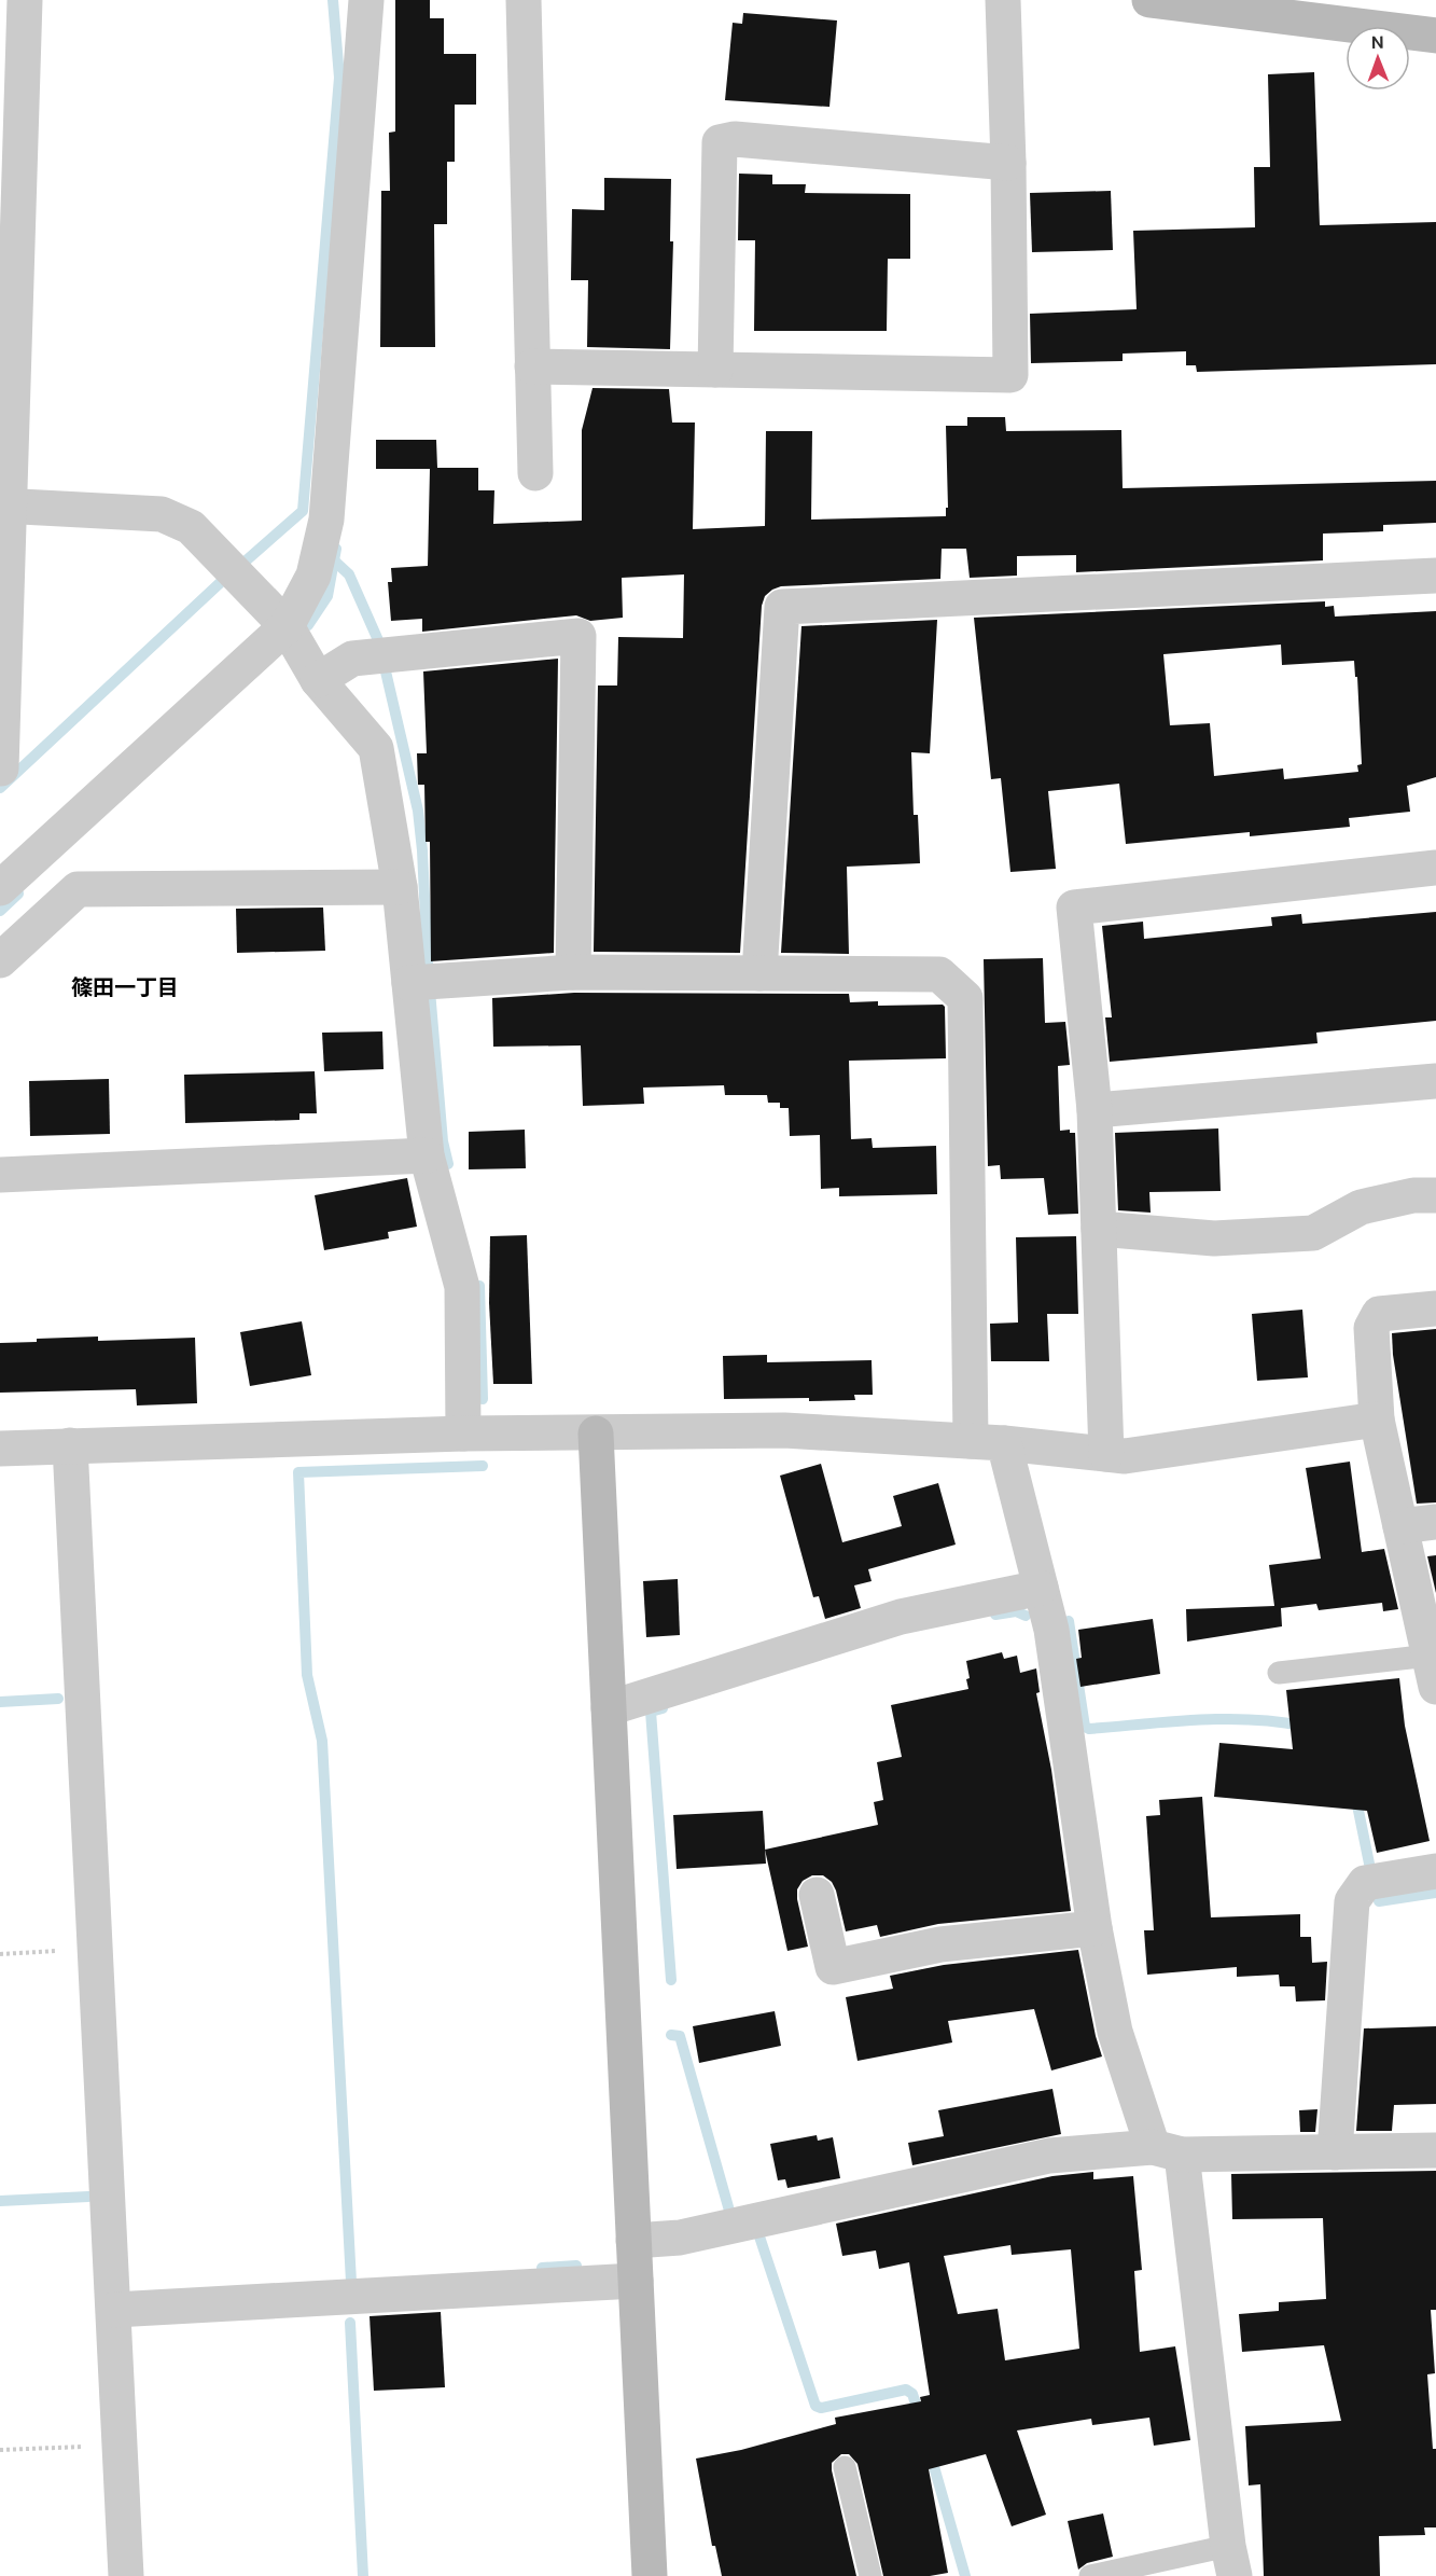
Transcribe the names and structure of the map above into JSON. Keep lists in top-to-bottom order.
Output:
{
  "districts": ["篠田一丁目"],
  "north": "top"
}
